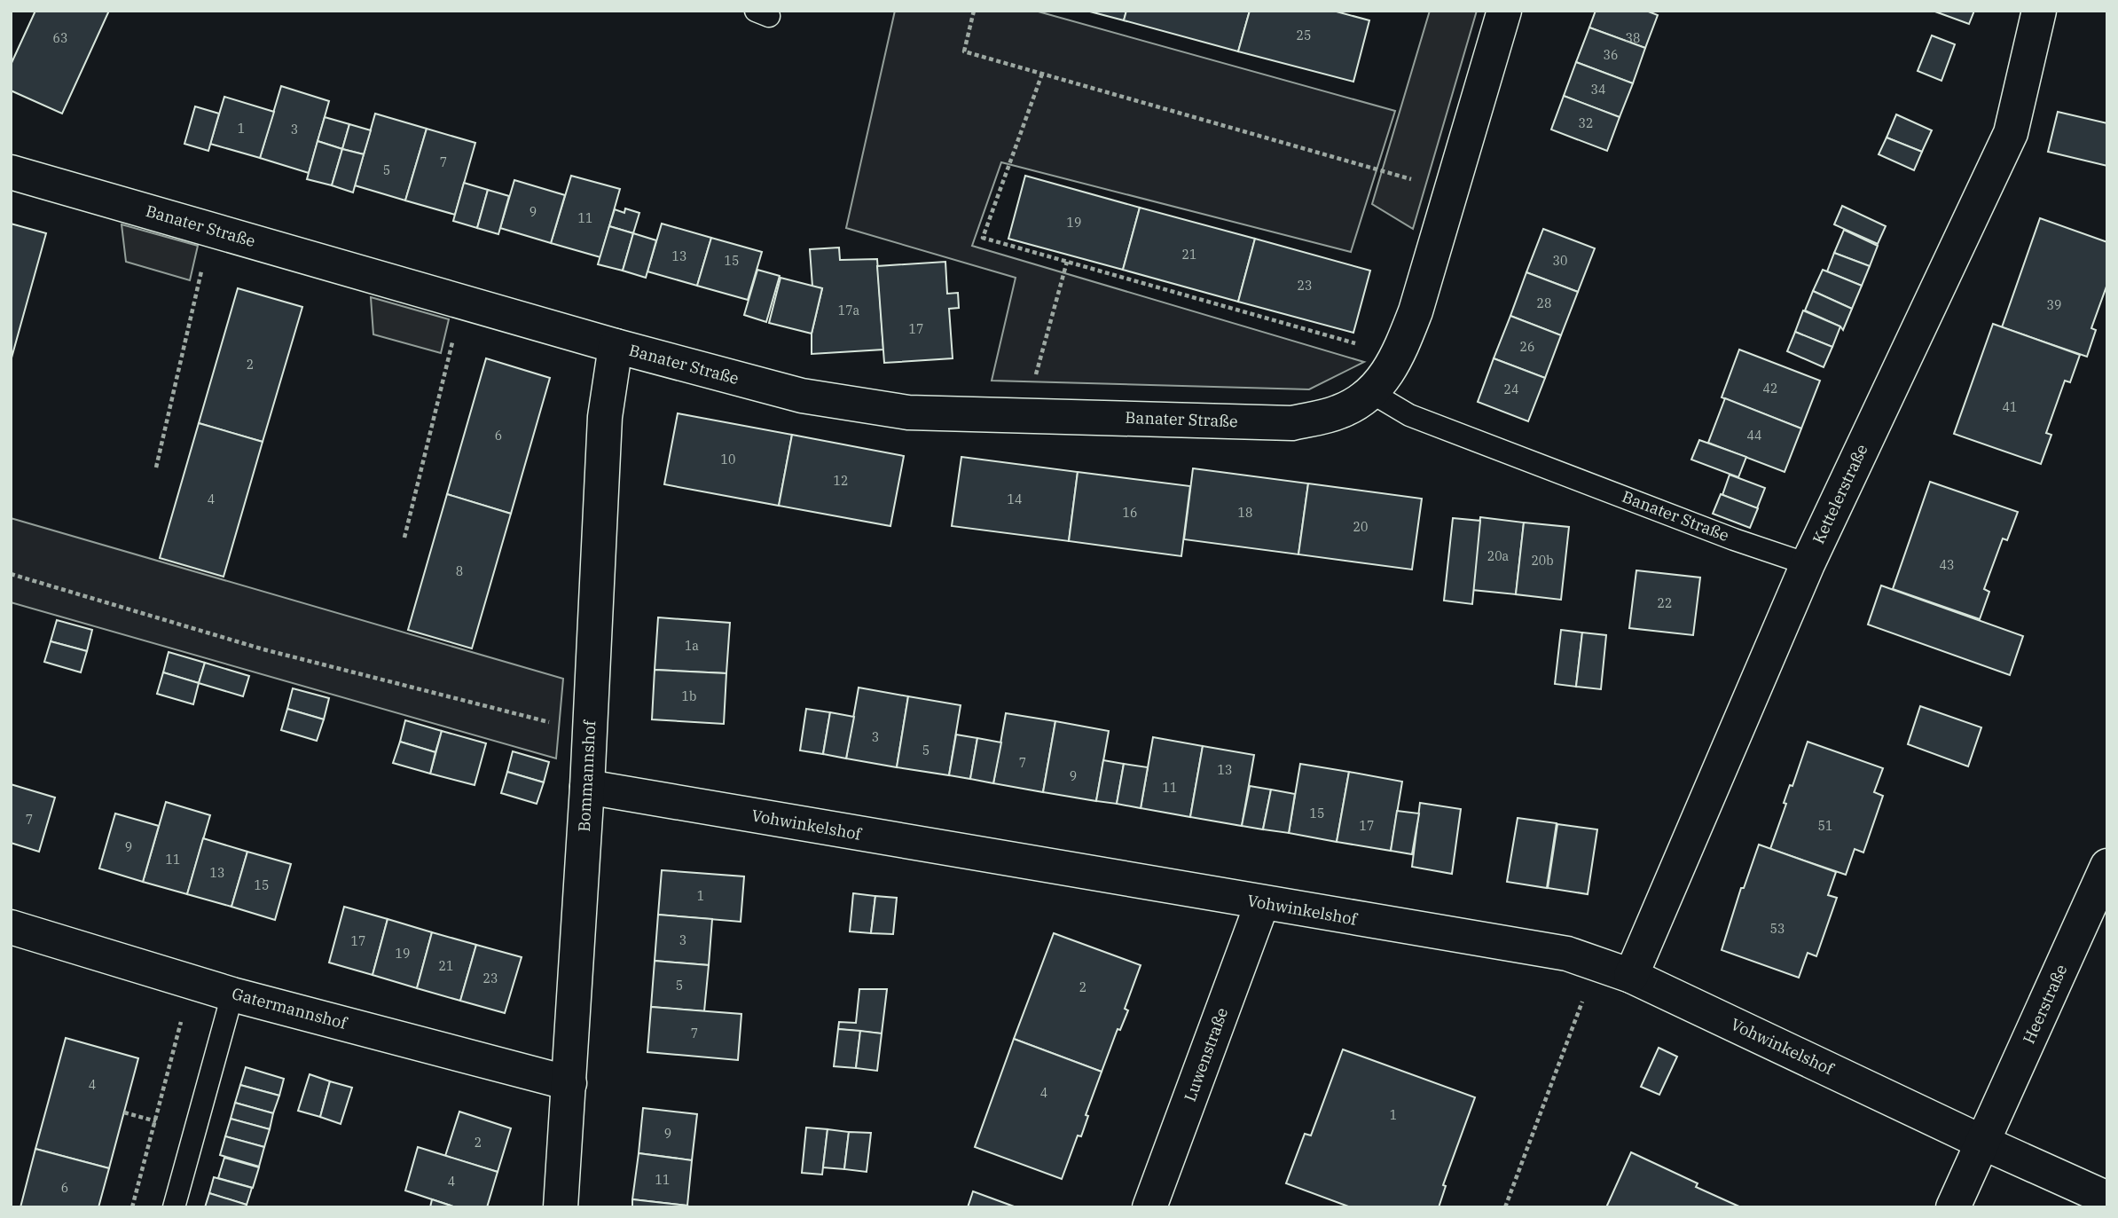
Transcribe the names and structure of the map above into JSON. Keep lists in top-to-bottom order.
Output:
{
  "streets": {
    "street": [
      "Banater Straße",
      "Kettelerstraße",
      "Bommannshof",
      "Vohwinkelshof",
      "Heerstraße",
      "Gatermannshof",
      "Luwenstraße"
    ]
  },
  "crossings": [
    ["Banater Straße", "Kettelerstraße"],
    ["Banater Straße", "Bommannshof"],
    ["Kettelerstraße", "Vohwinkelshof"],
    ["Bommannshof", "Vohwinkelshof"],
    ["Bommannshof", "Gatermannshof"],
    ["Vohwinkelshof", "Heerstraße"],
    ["Vohwinkelshof", "Luwenstraße"]
  ],
  "house_numbers": [
    "25",
    "63",
    "38",
    "36",
    "34",
    "32",
    "1",
    "3",
    "7",
    "5",
    "9",
    "11",
    "19",
    "21",
    "13",
    "15",
    "30",
    "23",
    "28",
    "39",
    "17a",
    "17",
    "26",
    "2",
    "42",
    "24",
    "41",
    "6",
    "44",
    "10",
    "12",
    "4",
    "14",
    "16",
    "18",
    "20",
    "20a",
    "20b",
    "43",
    "8",
    "22",
    "1a",
    "1b",
    "3",
    "5",
    "7",
    "13",
    "9",
    "11",
    "15",
    "7",
    "17",
    "51",
    "9",
    "11",
    "13",
    "15",
    "1",
    "53",
    "3",
    "17",
    "19",
    "21",
    "23",
    "5",
    "2",
    "7",
    "4",
    "4",
    "1",
    "9",
    "2",
    "11",
    "4",
    "6"
  ]
}
